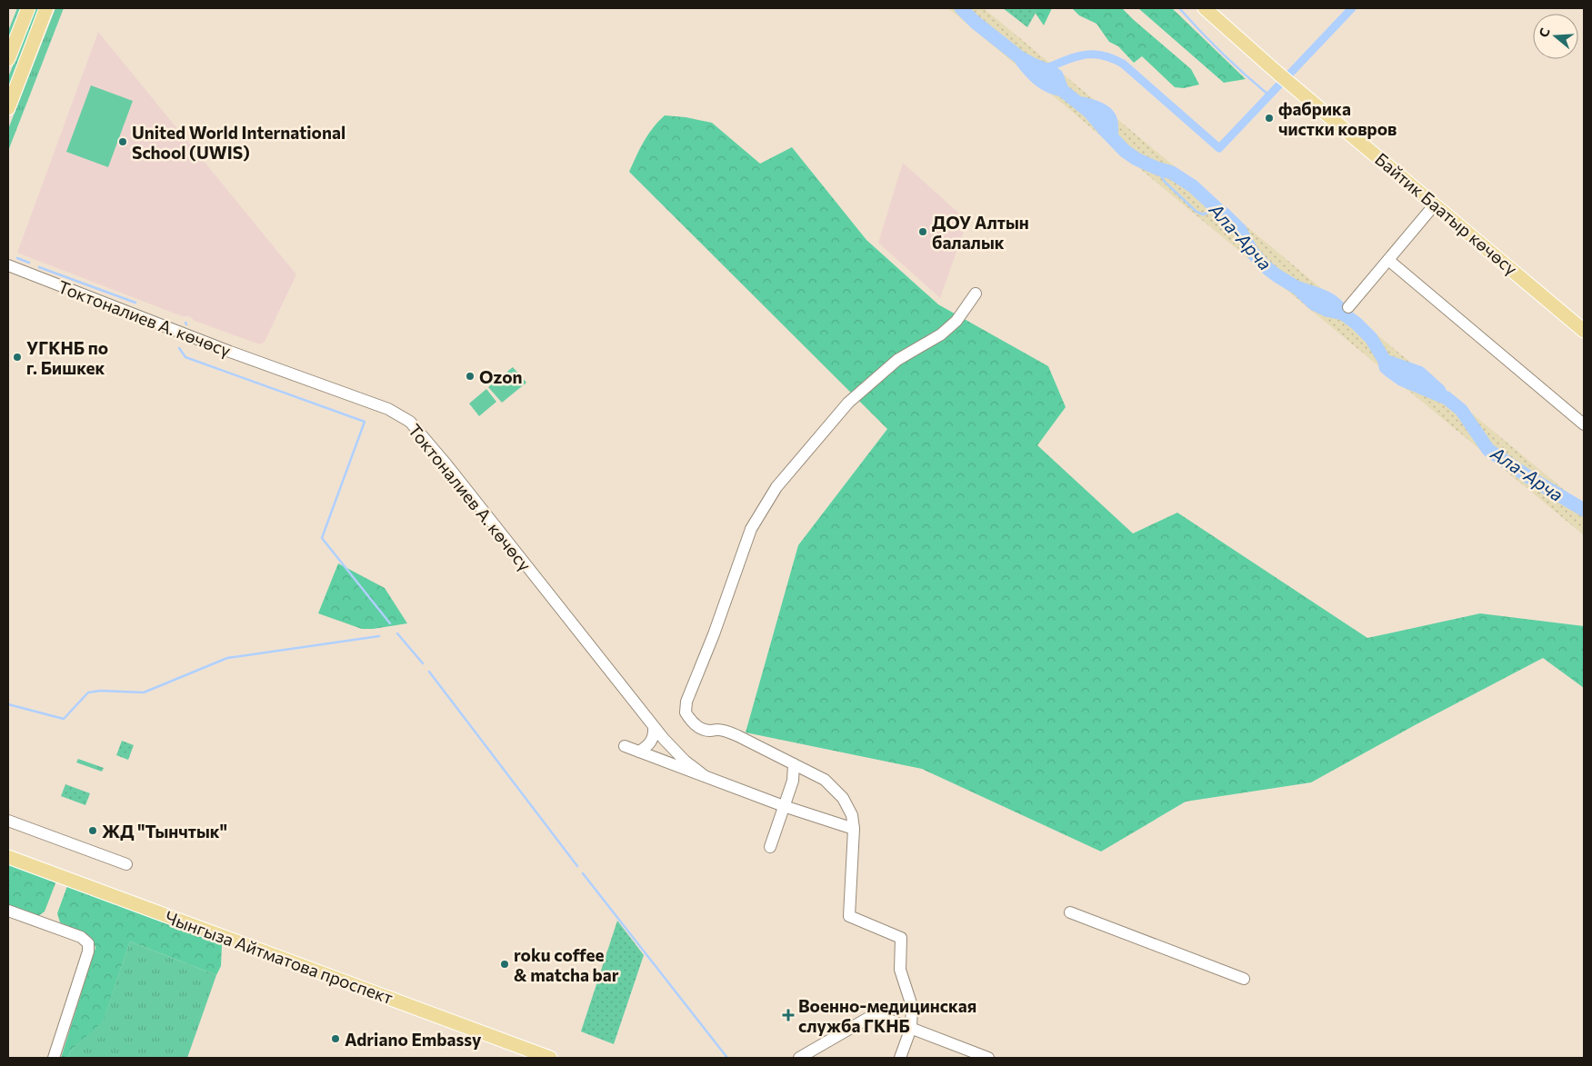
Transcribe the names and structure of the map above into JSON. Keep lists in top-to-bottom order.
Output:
{
  "streets": {
    "main road": ["Байтик Баатыр көчөсү", "Чынгыза Айтматова проспект"],
    "street": ["Токтоналиев А. көчөсү"]
  },
  "water": ["Ала-Арча"],
  "places": {
    "other": [
      "фабрика чистки ковров",
      "United World International School (UWIS)",
      "ДОУ Алтын балалык",
      "УГКНБ по г. Бишкек",
      "Ozon",
      "ЖД \"Тынчтык\"",
      "roku coffee & matcha bar",
      "Adriano Embassy"
    ],
    "health": ["Военно-медицинская служба ГКНБ"]
  },
  "north": "left"
}
